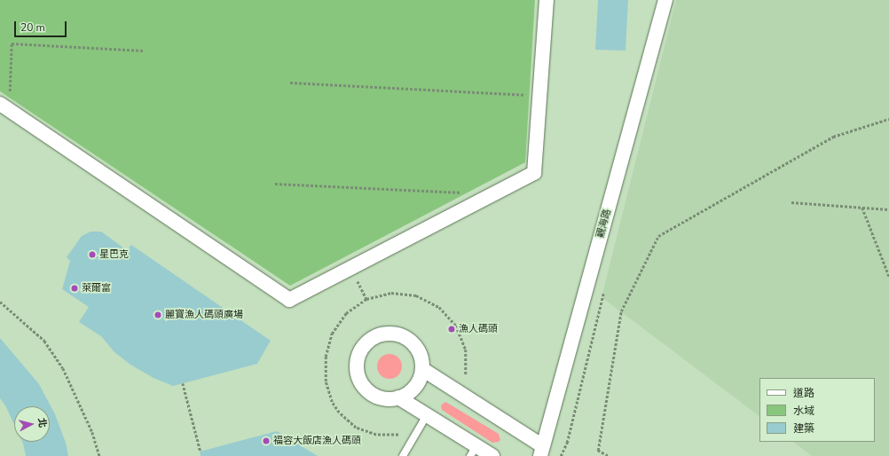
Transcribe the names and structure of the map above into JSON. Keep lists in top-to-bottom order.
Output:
{
  "streets": {
    "street": ["觀海路"]
  },
  "places": [
    "星巴克",
    "萊爾富",
    "麗寶漁人碼頭廣場",
    "漁人碼頭",
    "福容大飯店漁人碼頭"
  ],
  "legend": ["道路", "水域", "建築"],
  "scale_bar": "20 m",
  "north": "right"
}
